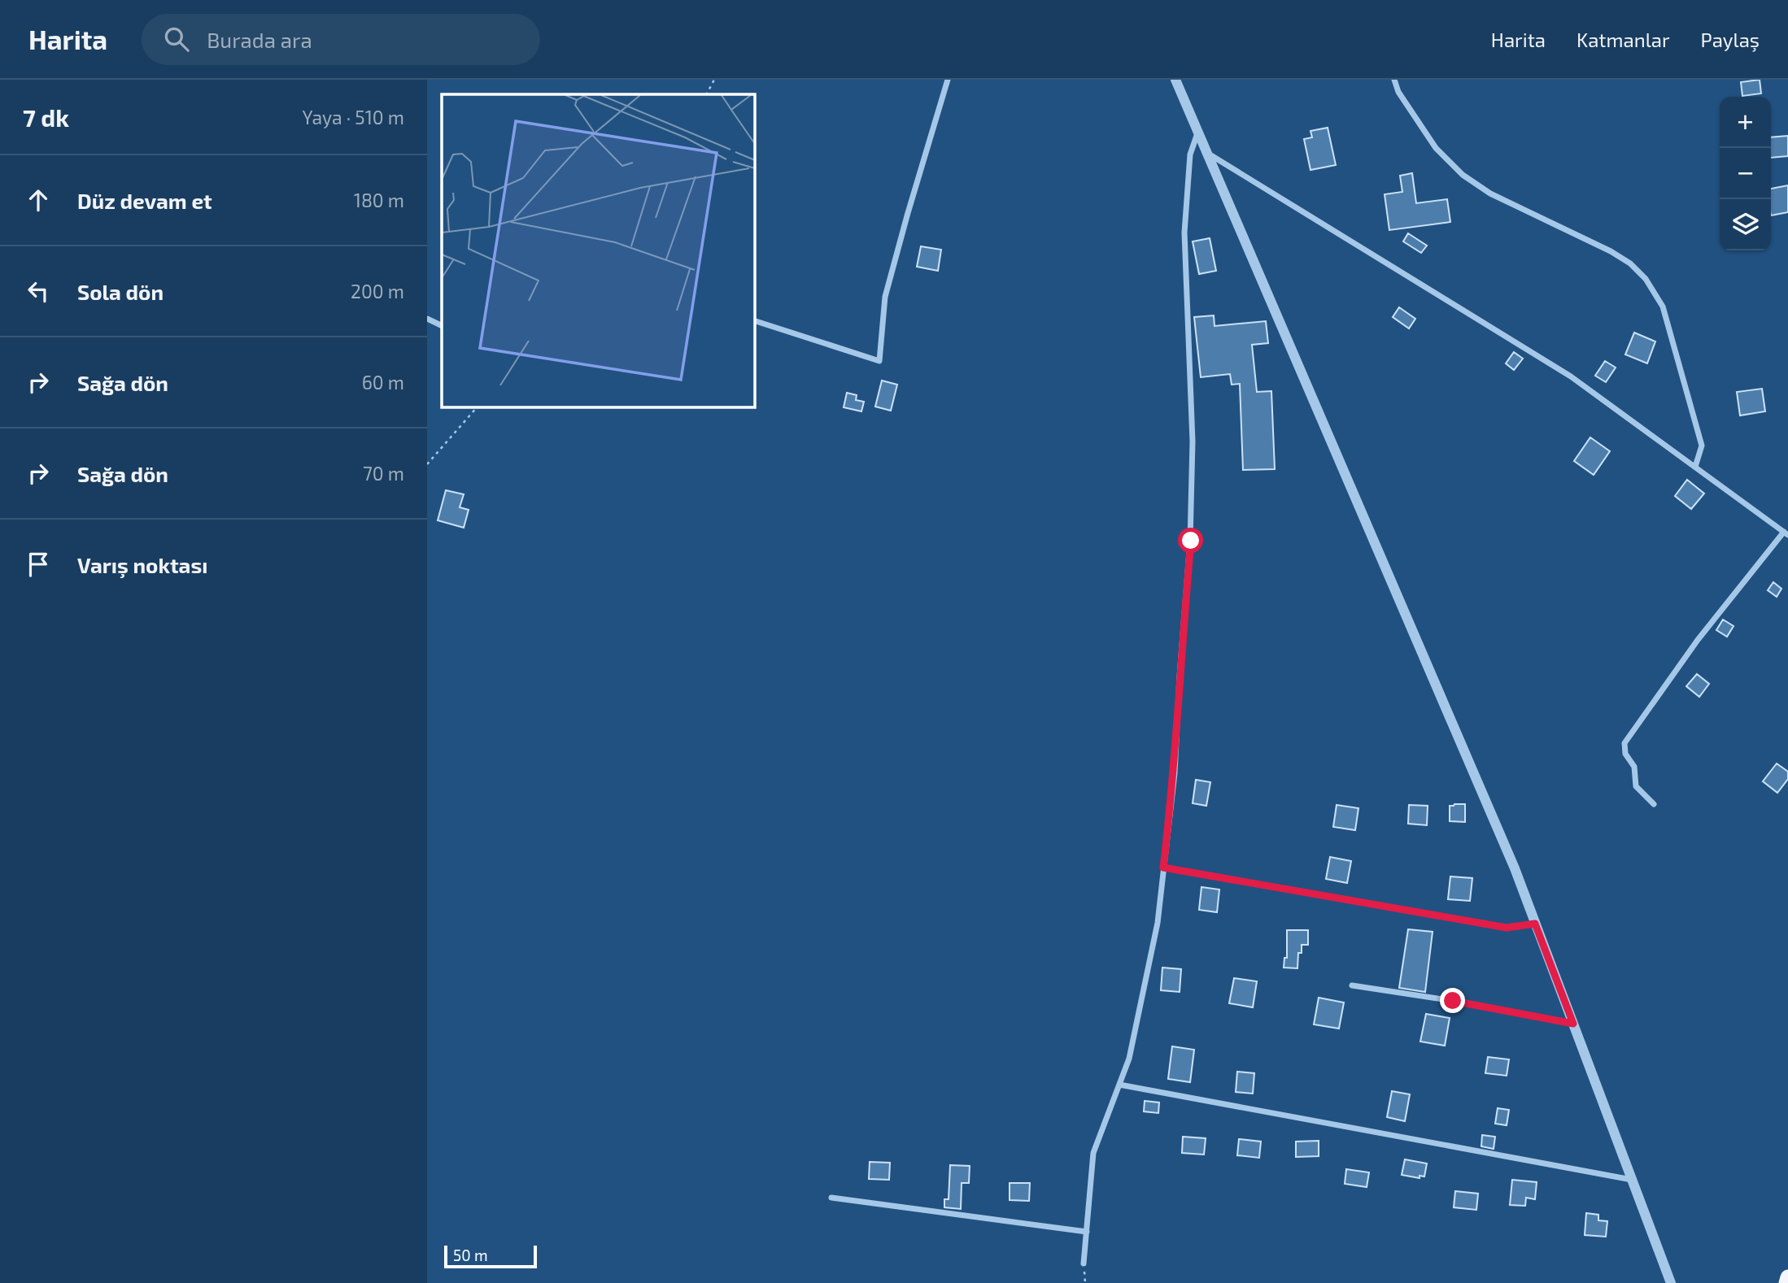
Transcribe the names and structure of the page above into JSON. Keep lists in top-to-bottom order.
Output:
{
  "scale_bar": "50 m",
  "page": {
    "header": "Harita",
    "search": "Burada ara",
    "nav": ["Harita", "Katmanlar", "Paylaş"],
    "heading": ["7 dk", "Yaya · 510 m"],
    "map_buttons": ["+", "−"],
    "list": [
      ["Düz devam et", "180 m"],
      ["Sola dön", "200 m"],
      ["Sağa dön", "60 m"],
      ["Sağa dön", "70 m"],
      "Varış noktası"
    ],
    "scale": "50 m"
  }
}
